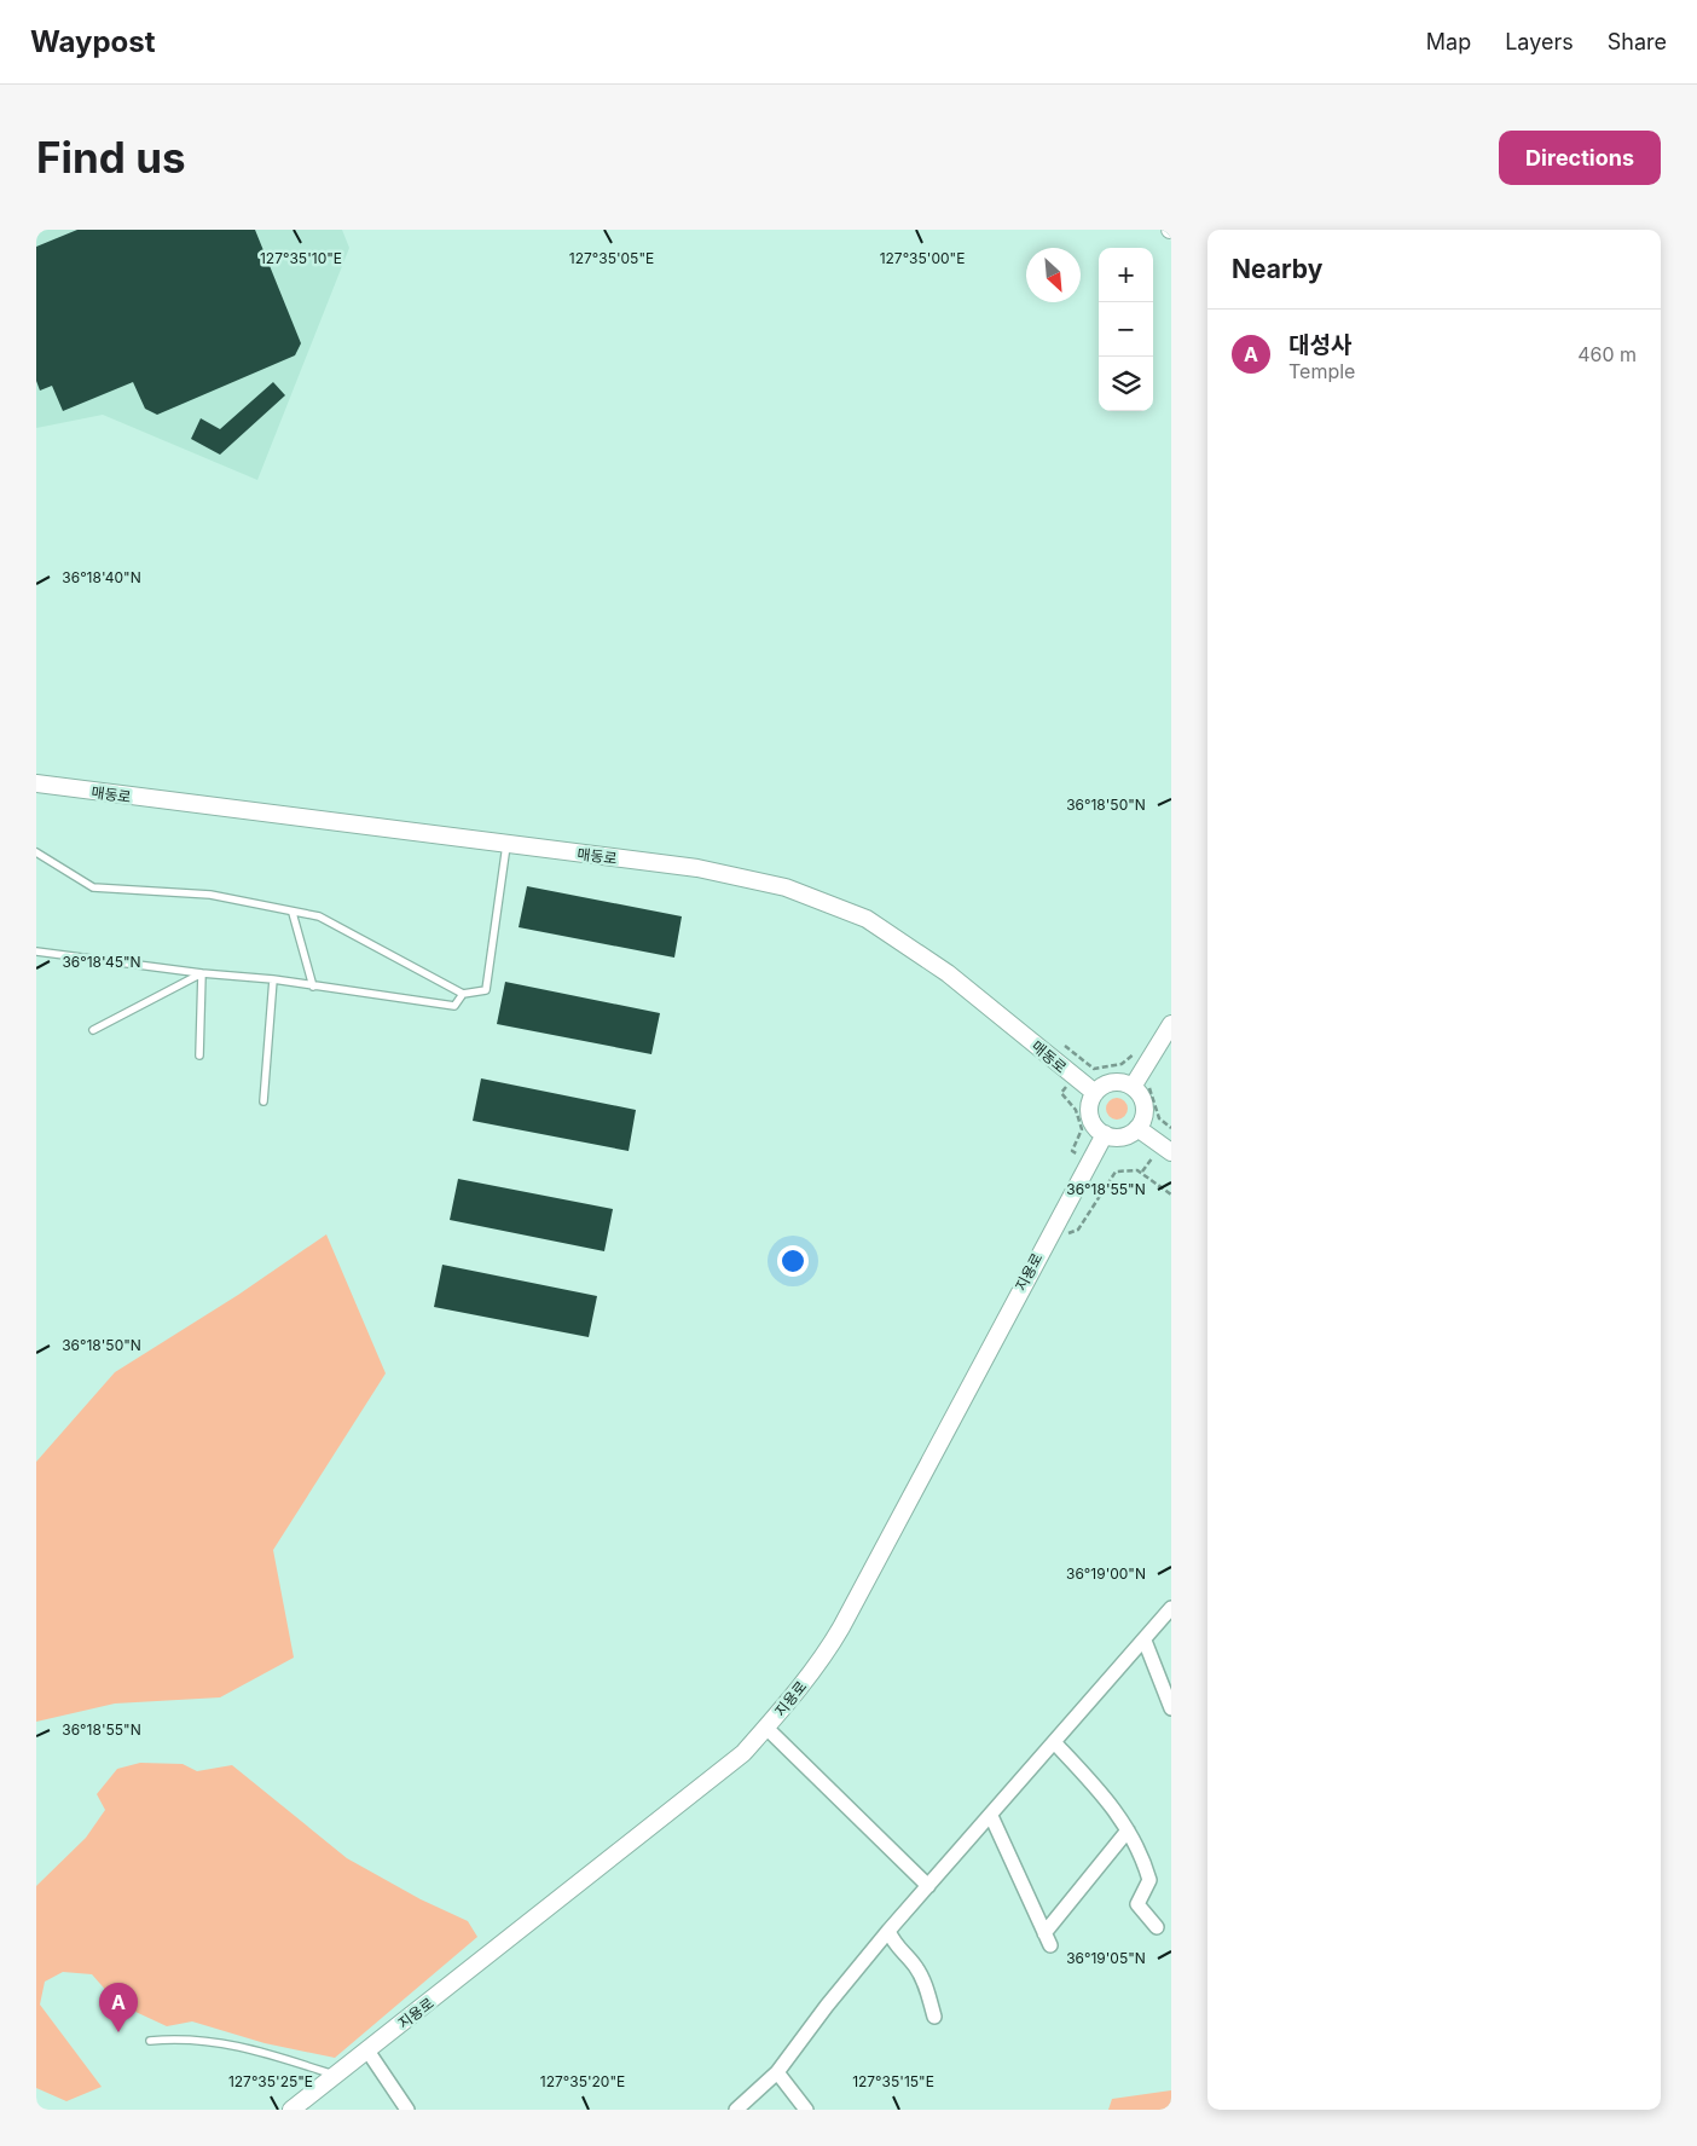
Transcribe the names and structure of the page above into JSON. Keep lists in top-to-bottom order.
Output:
{
  "streets": {
    "street": ["매동로", "지용로"]
  },
  "crossings": [
    ["매동로", "지용로"]
  ],
  "north": "bottom right",
  "page": {
    "header": "Waypost",
    "nav": ["Map", "Layers", "Share"],
    "buttons": "Directions",
    "title": "Find us",
    "heading": "Nearby",
    "map_buttons": ["+", "−"],
    "list": [
      {
        "mark": "A",
        "name": "대성사",
        "note": "Temple",
        "value": "460 m"
      }
    ],
    "pins": "A"
  },
  "coordinates": [
    "127°35'10\"E",
    "127°35'05\"E",
    "127°35'00\"E",
    "36°18'40\"N",
    "36°18'50\"N",
    "36°18'45\"N",
    "36°18'55\"N",
    "36°19'00\"N",
    "36°19'05\"N",
    "127°35'25\"E",
    "127°35'20\"E",
    "127°35'15\"E"
  ]
}
